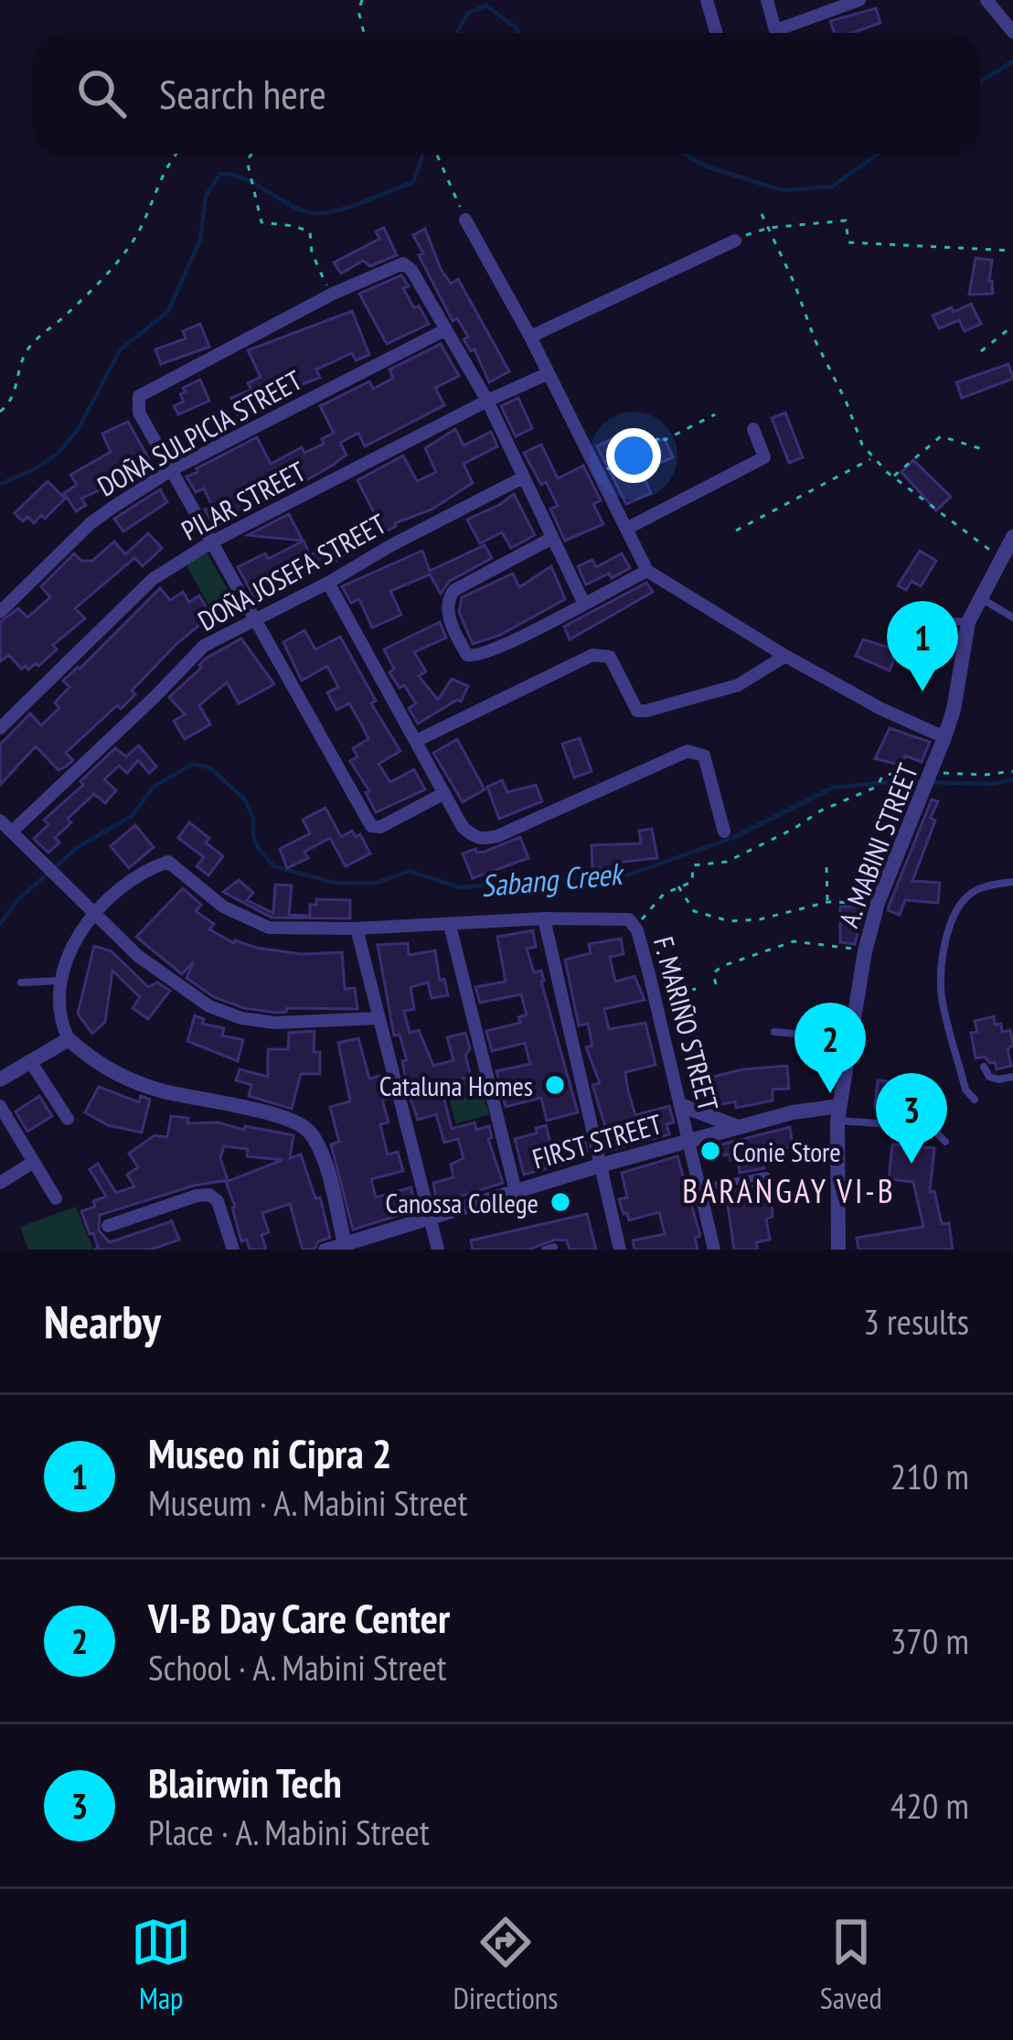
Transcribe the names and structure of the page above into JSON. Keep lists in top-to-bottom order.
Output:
{
  "streets": {
    "street": [
      "DOÑA SULPICIA STREET",
      "PILAR STREET",
      "DOÑA JOSEFA STREET",
      "A. MABINI STREET",
      "F. MARIÑO STREET",
      "FIRST STREET"
    ]
  },
  "crossings": [
    ["A. MABINI STREET", "FIRST STREET"],
    ["F. MARIÑO STREET", "FIRST STREET"]
  ],
  "districts": ["BARANGAY VI-B"],
  "water": ["Sabang Creek"],
  "places": ["Cataluna Homes", "Conie Store", "Canossa College"],
  "page": {
    "search": "Search here",
    "pins": ["1", "2", "3"],
    "heading": ["Nearby", "3 results"],
    "list": [
      {
        "mark": "1",
        "name": "Museo ni Cipra 2",
        "note": "Museum · A. Mabini Street",
        "value": "210 m"
      },
      {
        "mark": "2",
        "name": "VI-B Day Care Center",
        "note": "School · A. Mabini Street",
        "value": "370 m"
      },
      {
        "mark": "3",
        "name": "Blairwin Tech",
        "note": "Place · A. Mabini Street",
        "value": "420 m"
      }
    ],
    "nav": ["Map", "Directions", "Saved"]
  }
}
